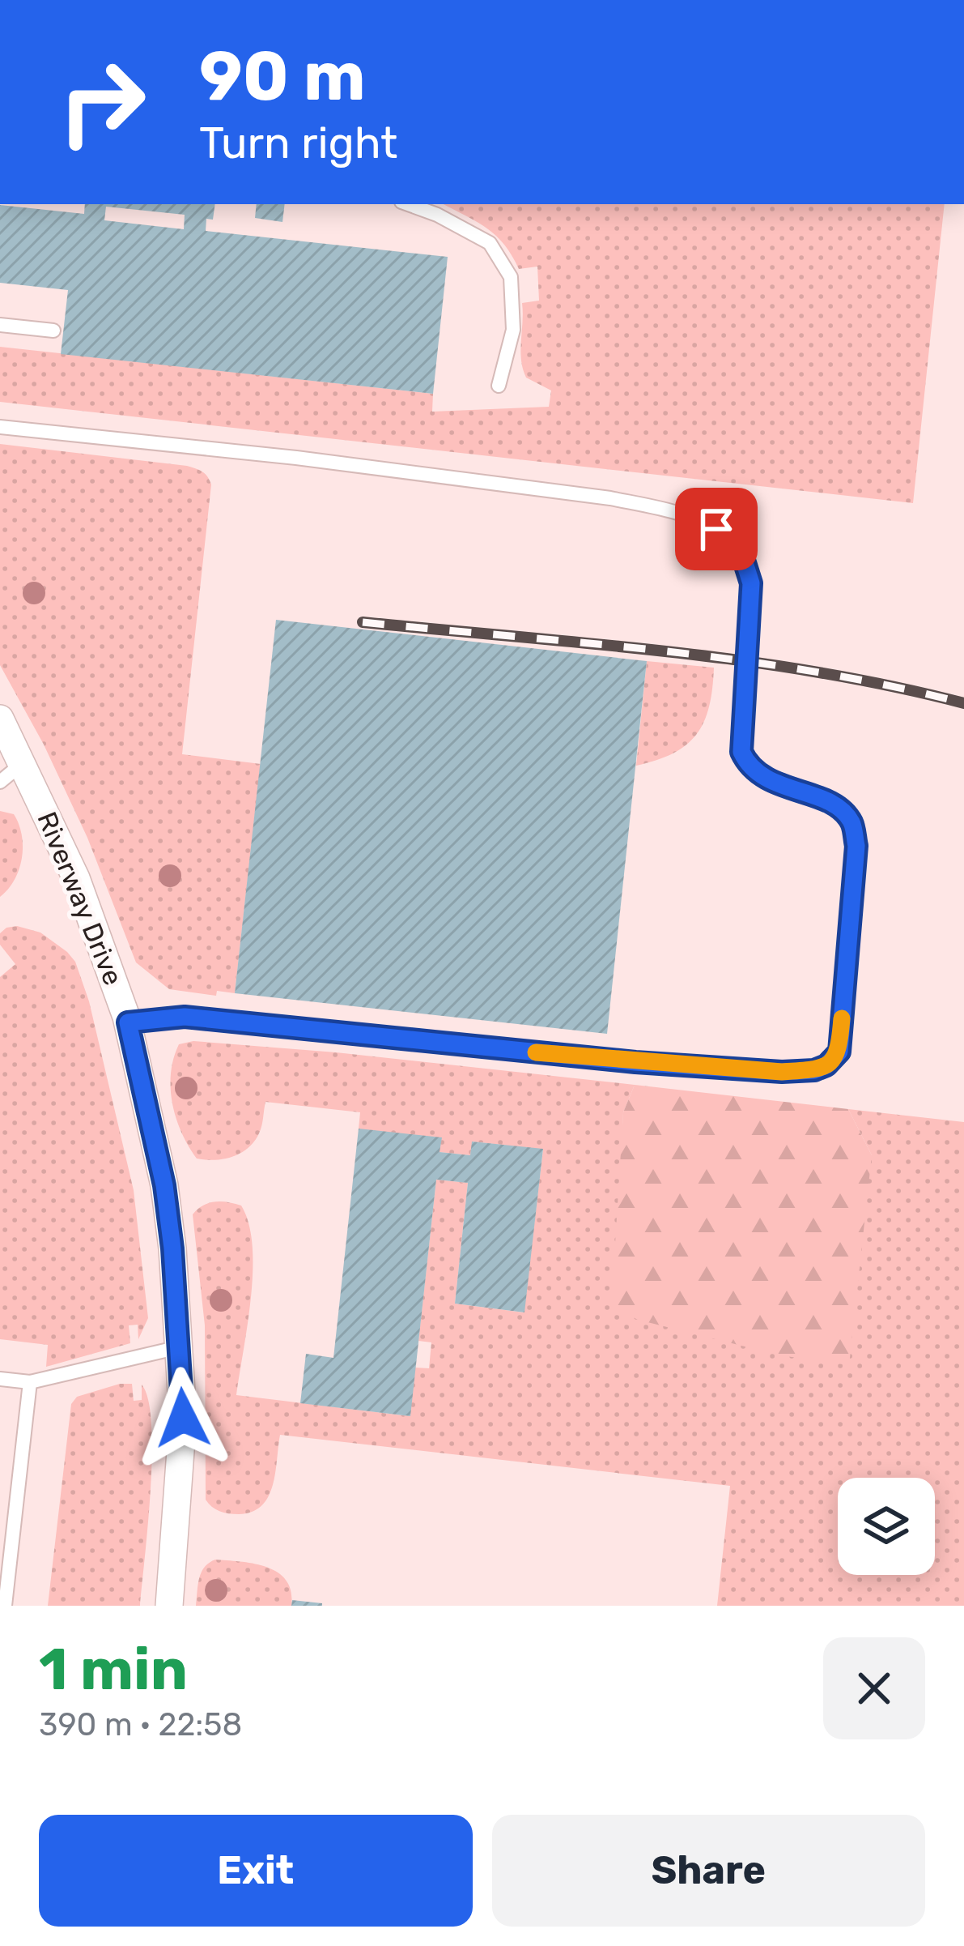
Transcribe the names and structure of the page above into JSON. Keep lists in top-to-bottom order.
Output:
{
  "streets": {
    "street": ["Riverway Drive"]
  },
  "page": {
    "turn": ["90 m", "Turn right"],
    "heading": ["1 min", "390 m · 22:58"],
    "buttons": ["Exit", "Share"]
  }
}
